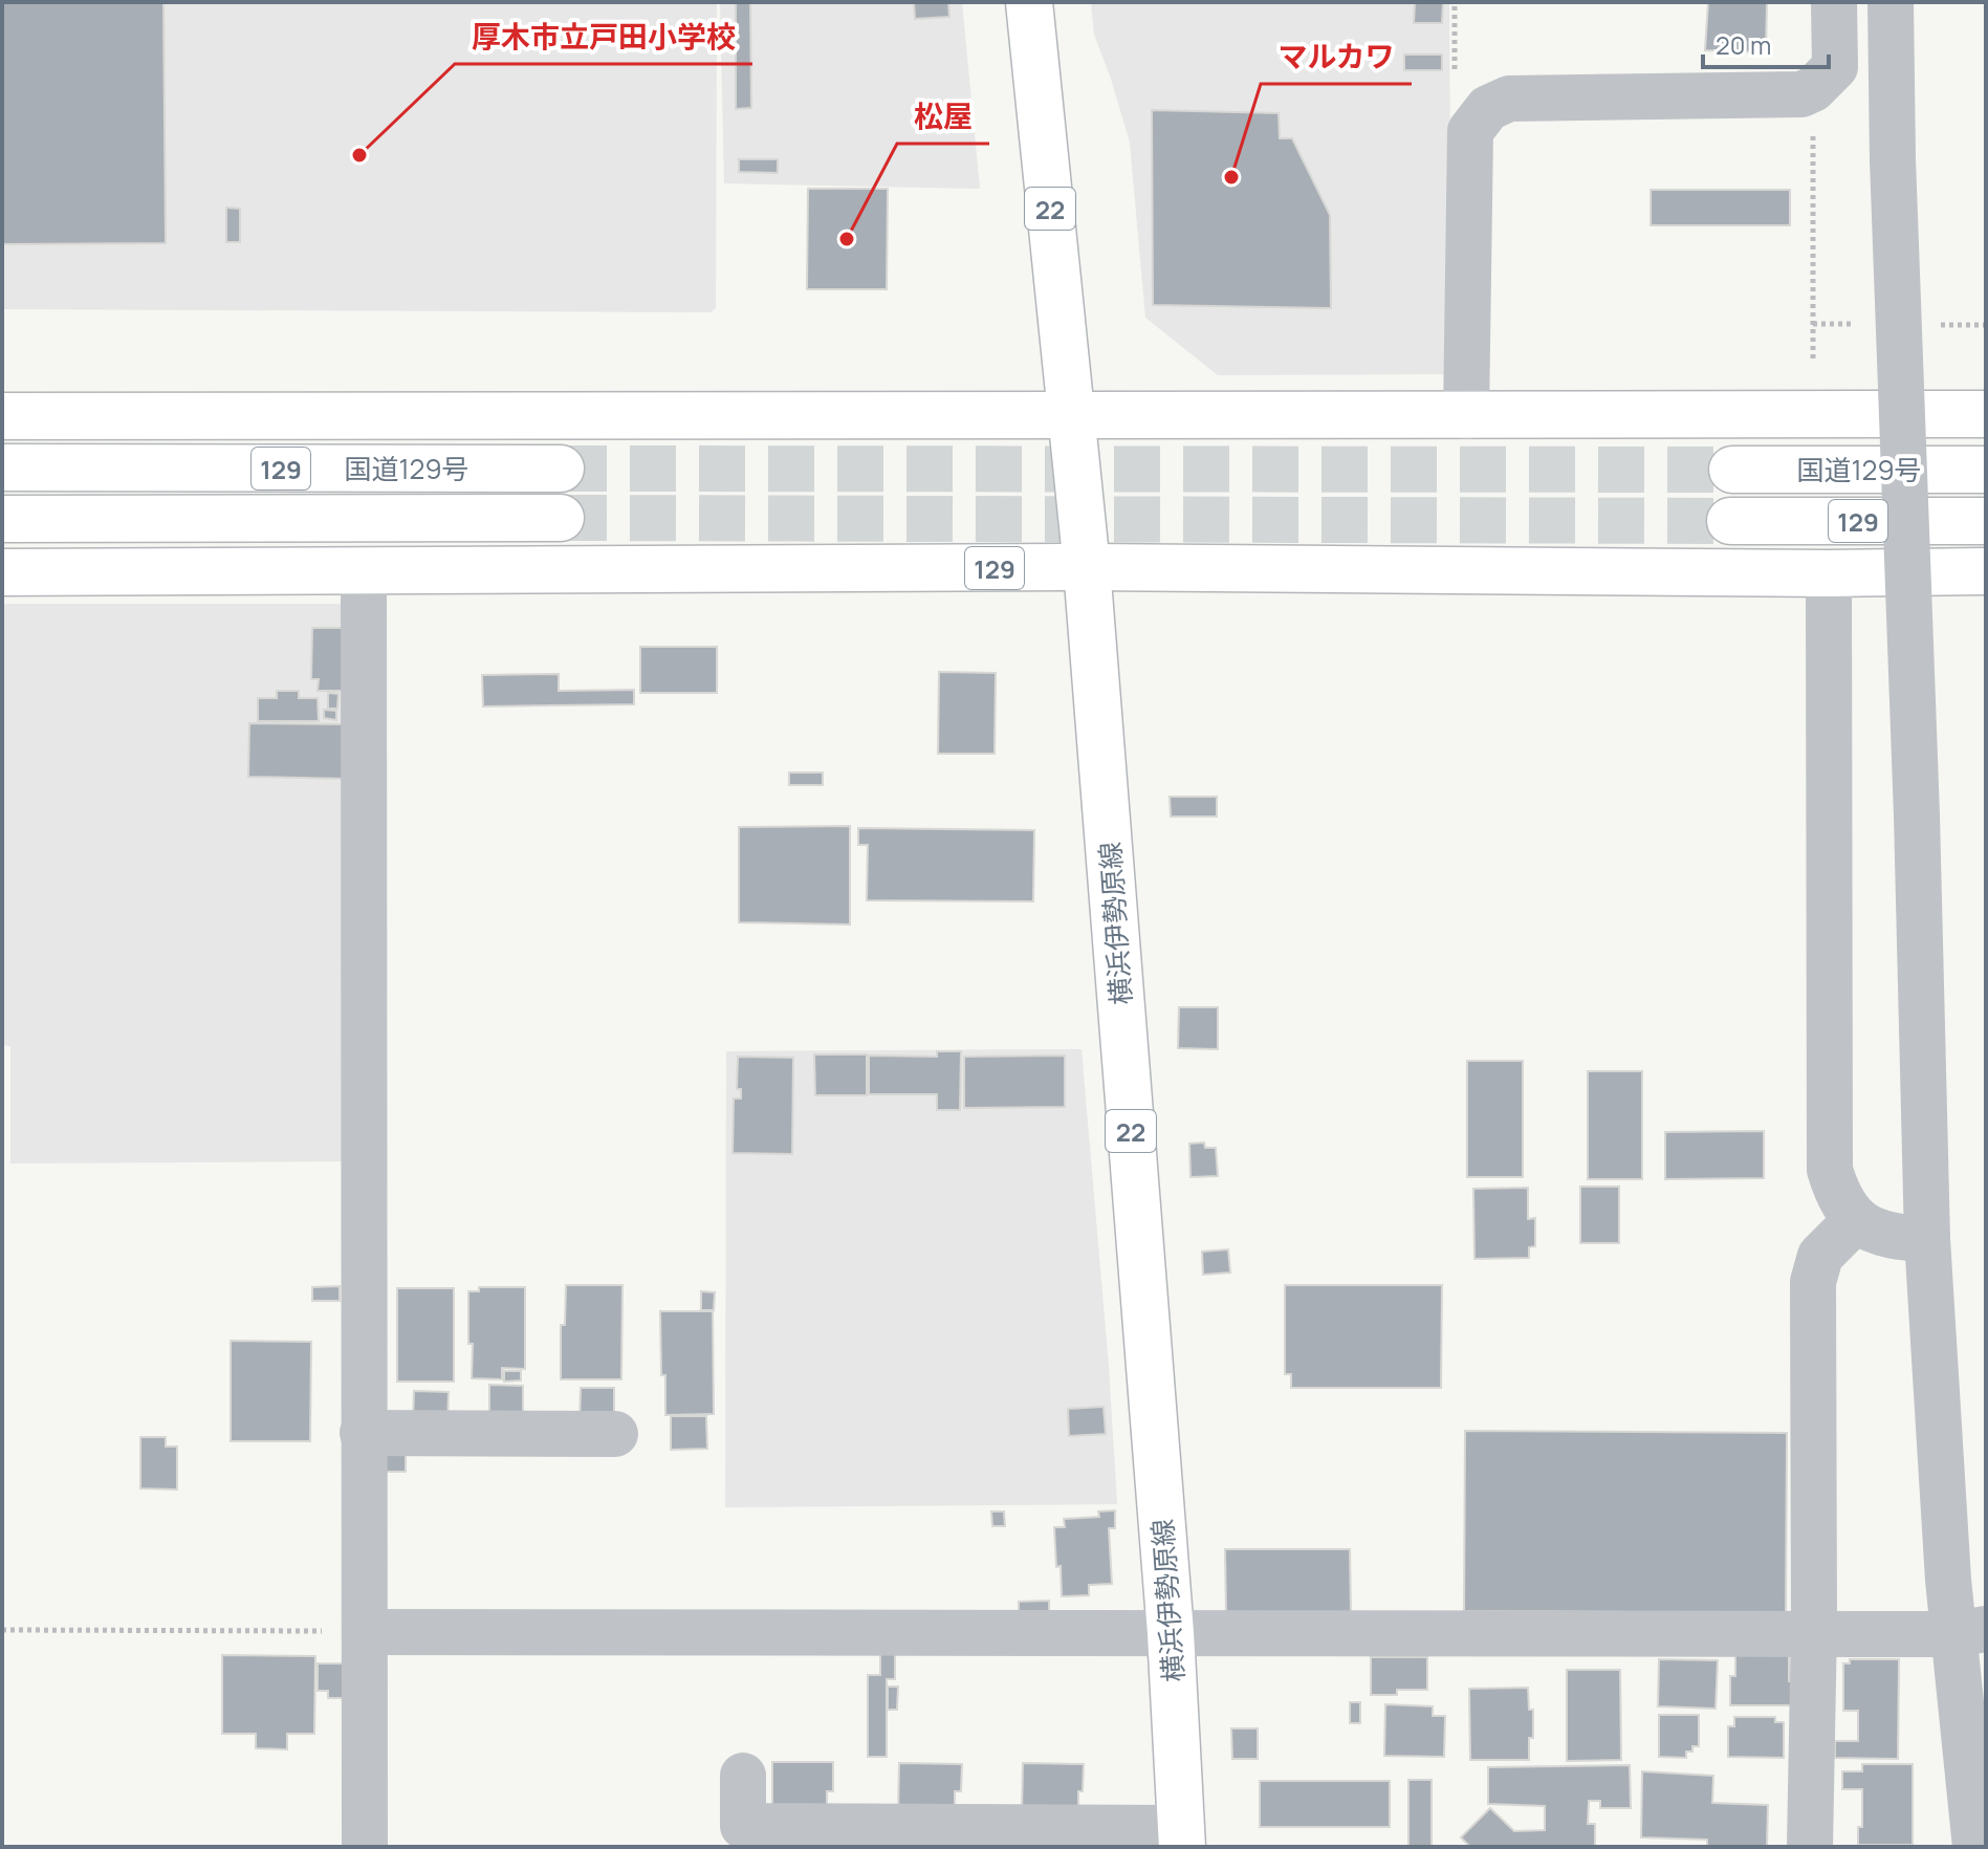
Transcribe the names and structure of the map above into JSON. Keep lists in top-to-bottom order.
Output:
{
  "streets": {
    "main road": [
      "22",
      "129",
      "国道129号",
      "横浜伊勢原線"
    ]
  },
  "crossings": [
    ["129", "横浜伊勢原線"]
  ],
  "places": ["厚木市立戸田小学校", "マルカワ", "松屋"],
  "scale_bar": "20 m"
}
